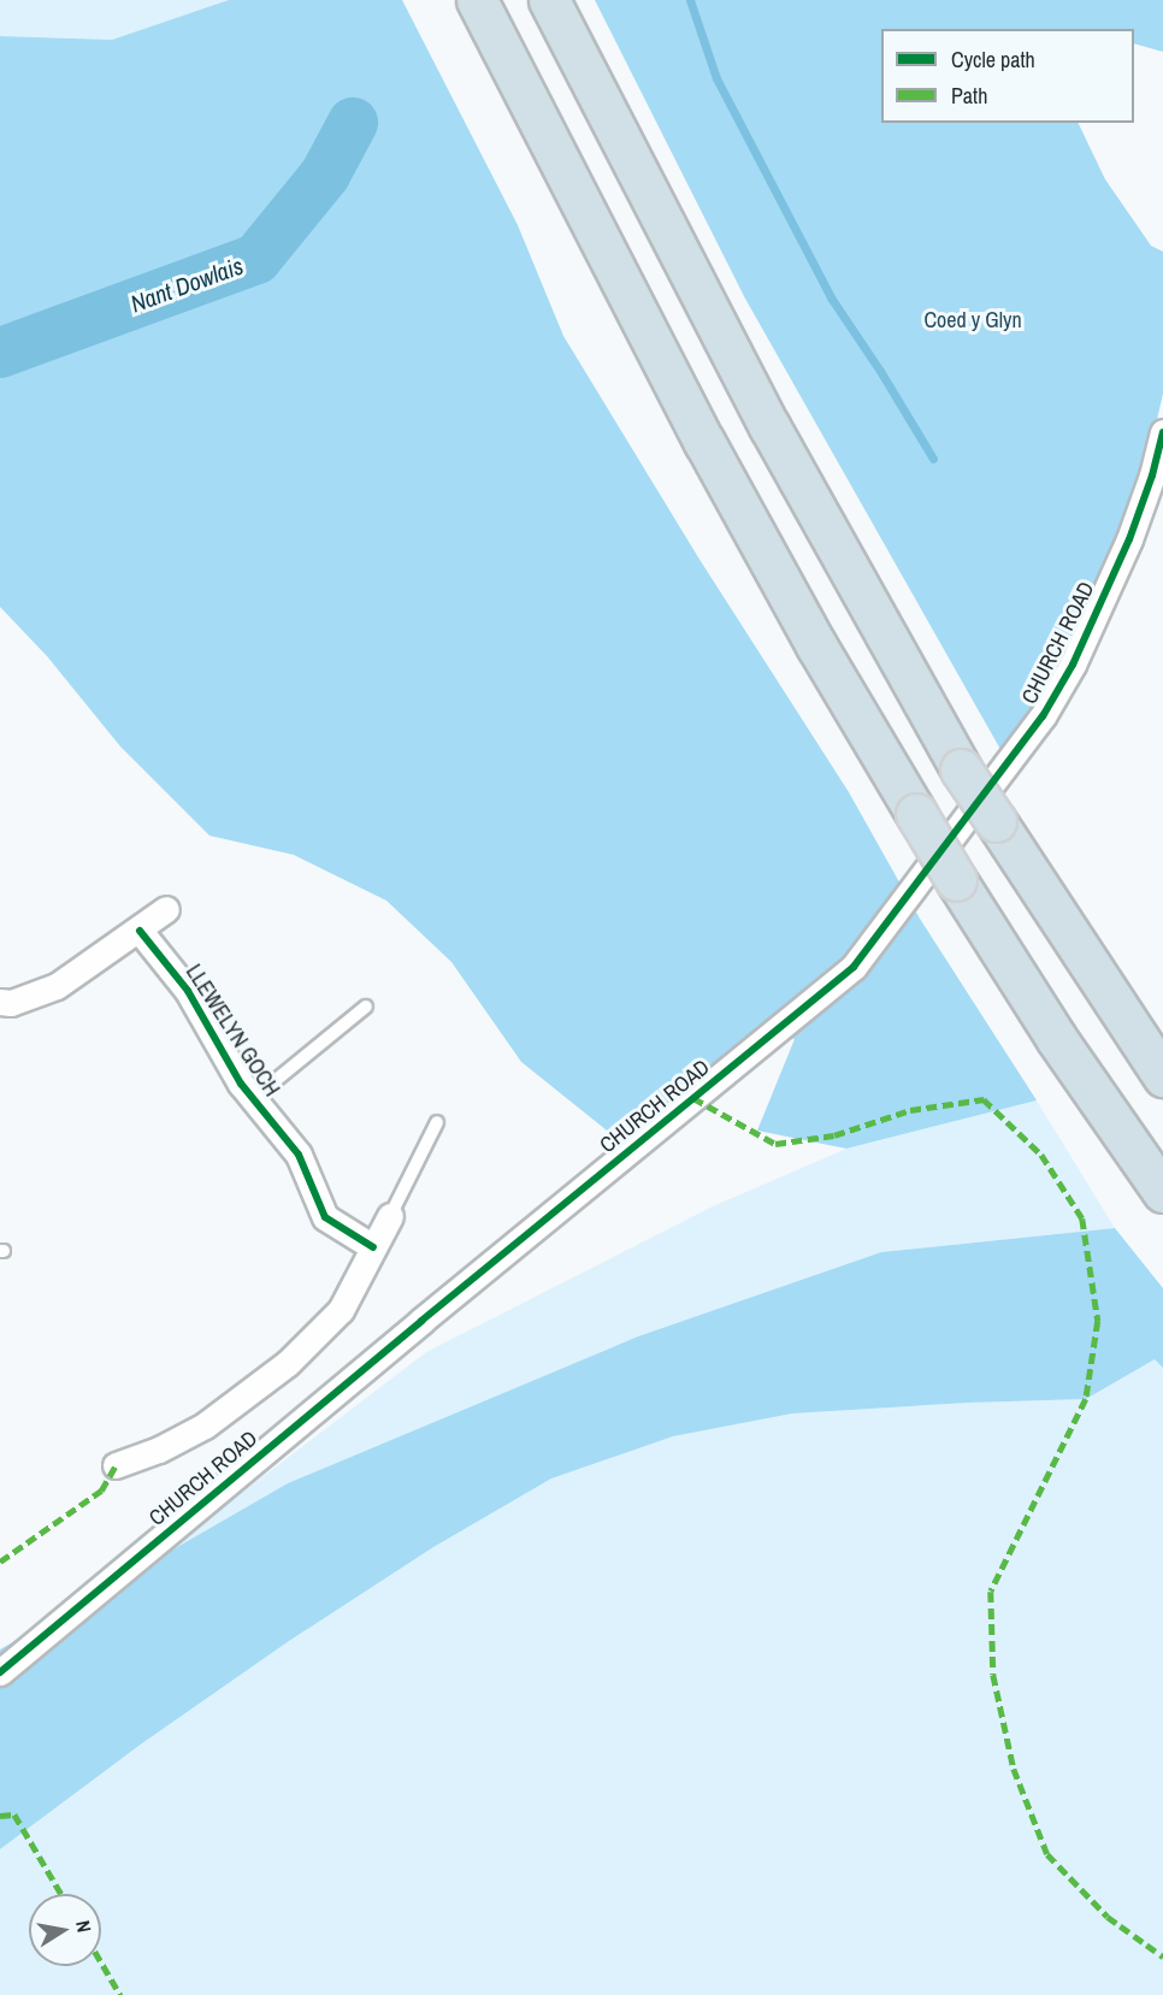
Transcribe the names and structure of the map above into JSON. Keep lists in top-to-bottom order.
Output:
{
  "streets": {
    "street": ["CHURCH ROAD", "LLEWELYN GOCH"]
  },
  "water": ["Nant Dowlais"],
  "parks": ["Coed y Glyn"],
  "legend": ["Cycle path", "Path"],
  "north": "right"
}
